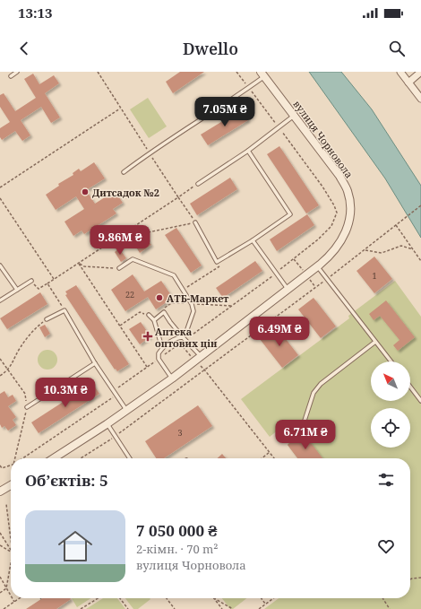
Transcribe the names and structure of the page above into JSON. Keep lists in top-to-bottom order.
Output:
{
  "streets": {
    "street": ["вулиця Чорновола"]
  },
  "places": {
    "other": ["Дитсадок №2", "АТБ-Маркет"],
    "health": ["Аптека оптових цін"]
  },
  "house_numbers": ["1", "22", "3"],
  "north": "top left",
  "page": {
    "status": "13:13",
    "header": "Dwello",
    "price": [
      "7.05M ₴",
      "9.86M ₴",
      "6.49M ₴",
      "10.3M ₴",
      "6.71M ₴"
    ],
    "heading": "Об’єктів: 5",
    "list": [
      {
        "name": "7 050 000 ₴",
        "note": "2-кімн. · 70 m² · вулиця Чорновола"
      }
    ]
  }
}
